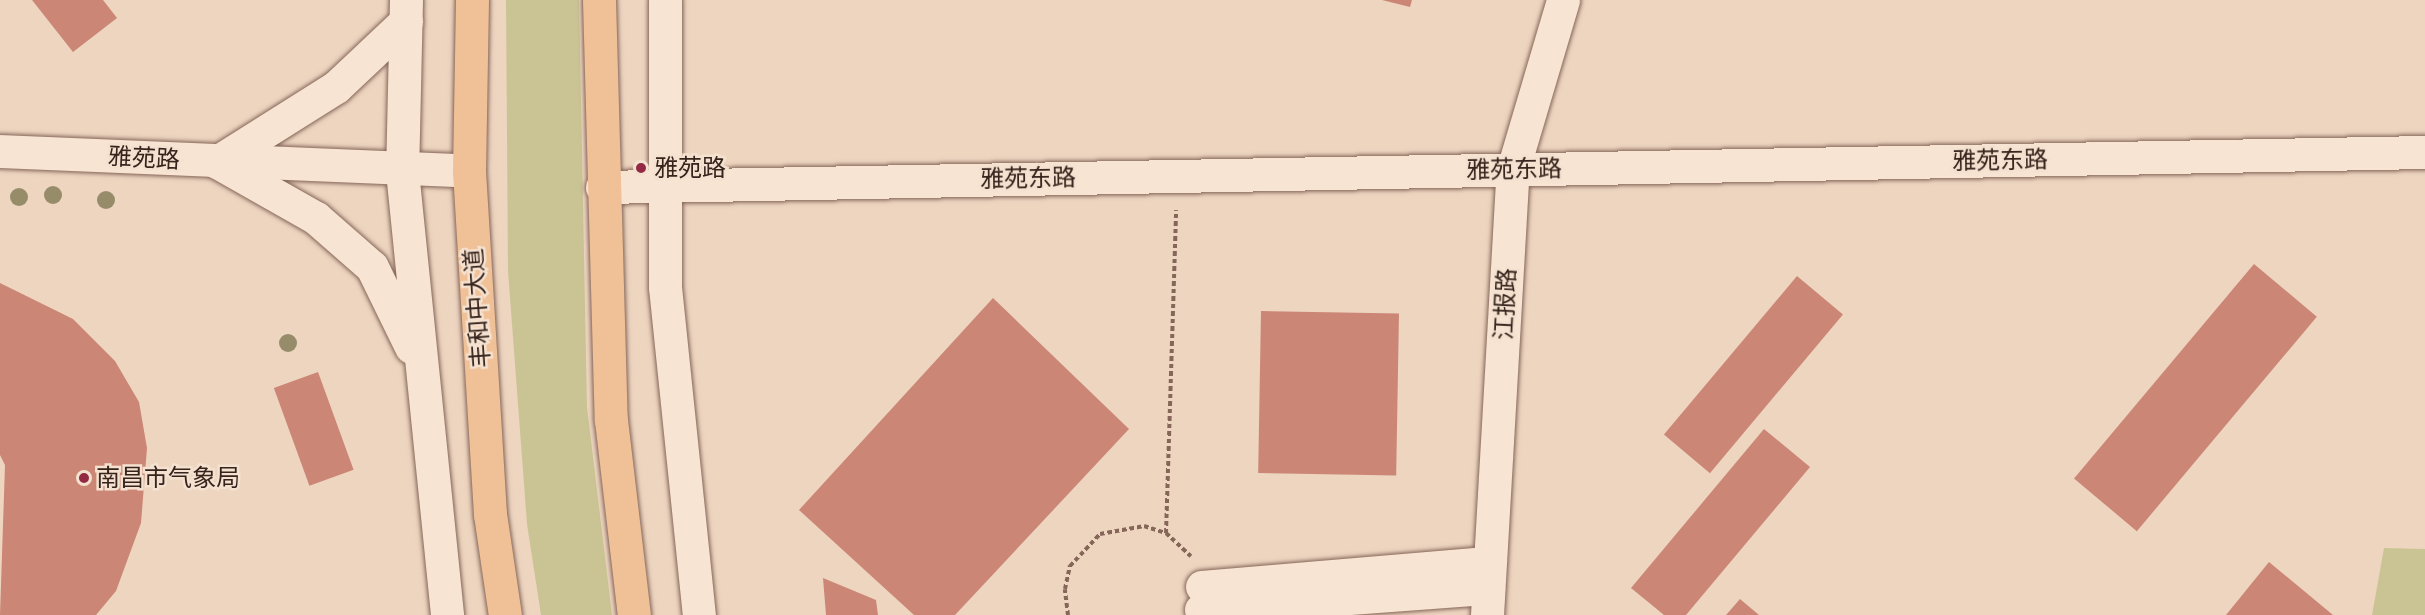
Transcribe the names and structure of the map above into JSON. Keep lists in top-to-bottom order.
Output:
{
  "streets": {
    "main road": ["丰和中大道"],
    "street": ["雅苑路", "雅苑东路", "江报路"]
  },
  "crossings": [
    ["雅苑路", "丰和中大道"],
    ["雅苑东路", "江报路"]
  ],
  "places": ["雅苑路", "南昌市气象局"]
}
